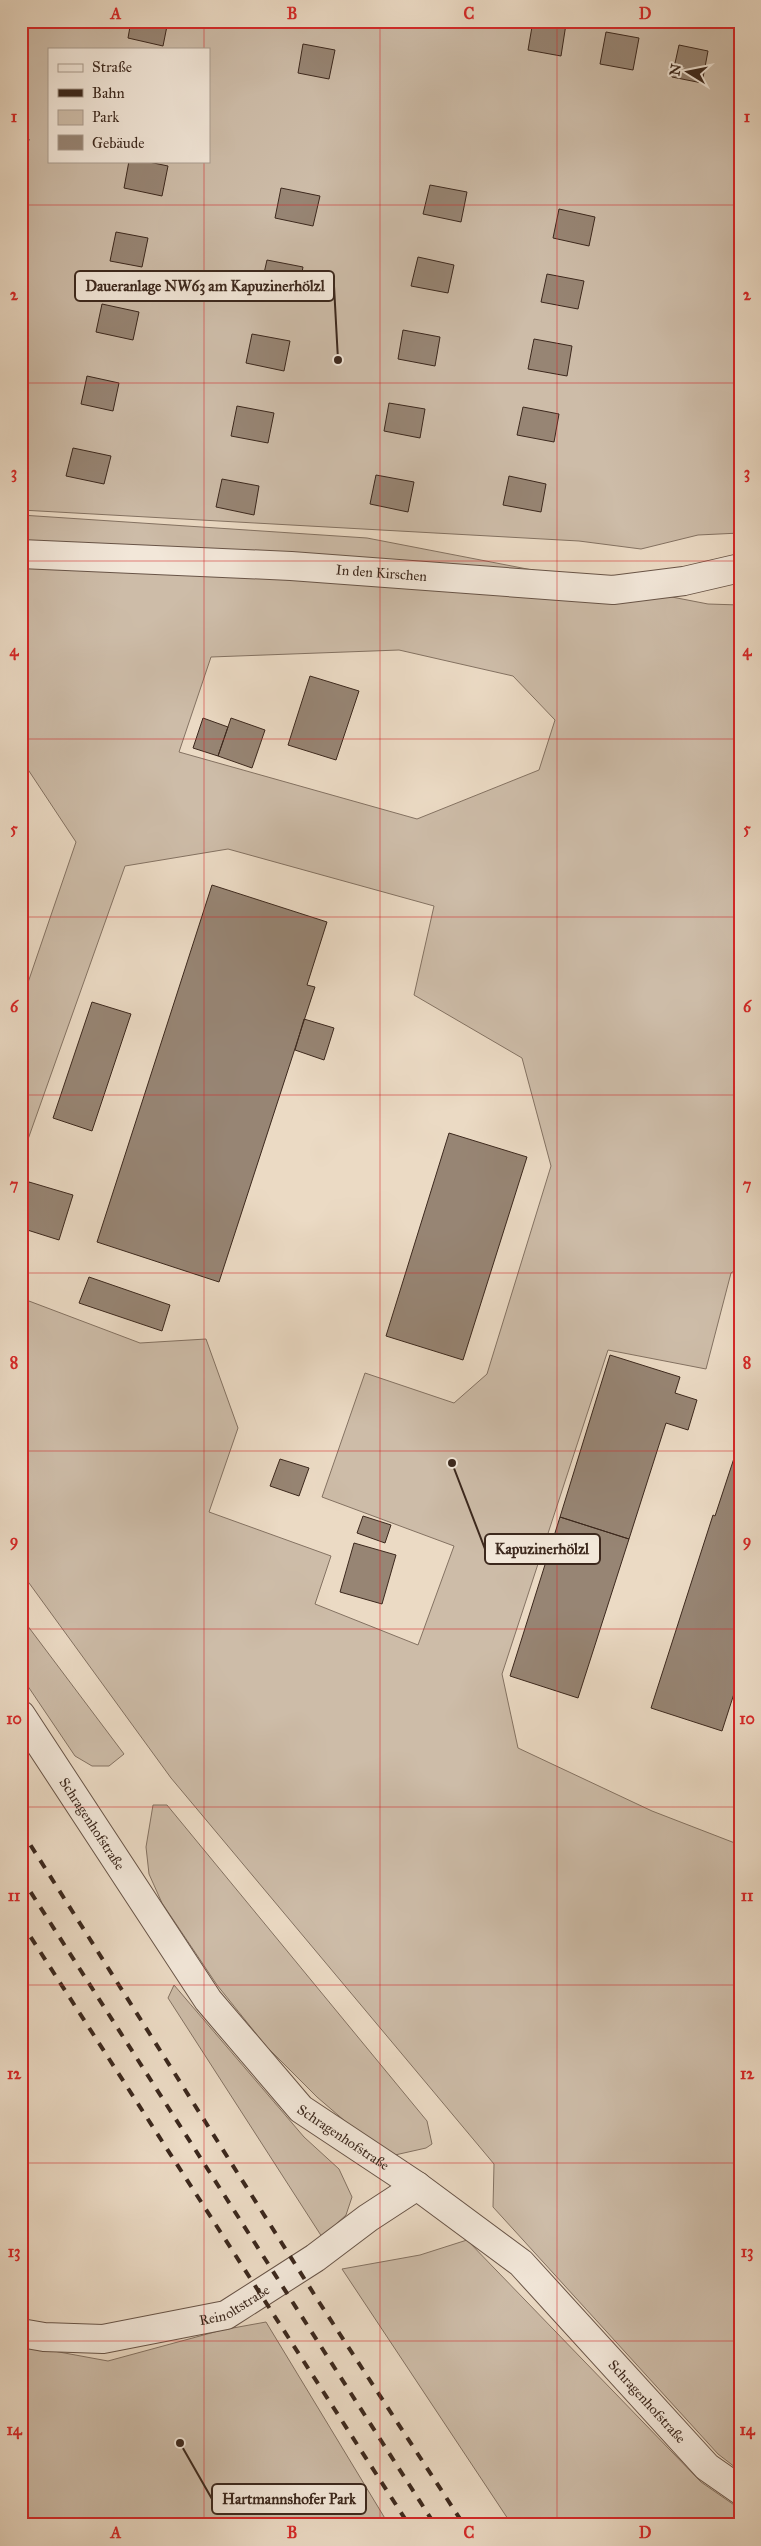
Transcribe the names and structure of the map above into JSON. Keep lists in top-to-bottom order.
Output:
{
  "streets": {
    "street": ["In den Kirschen", "Schragenhofstraße", "Reinoltstraße"]
  },
  "crossings": [
    ["Schragenhofstraße", "Reinoltstraße"]
  ],
  "places": ["Daueranlage NW63 am Kapuzinerhölzl", "Kapuzinerhölzl", "Hartmannshofer Park"],
  "legend": [
    "Straße",
    "Bahn",
    "Park",
    "Gebäude"
  ],
  "north": "left",
  "grid": {
    "columns": [
      "A",
      "B",
      "C",
      "D"
    ],
    "rows": [
      "1",
      "2",
      "3",
      "4",
      "5",
      "6",
      "7",
      "8",
      "9",
      "10",
      "11",
      "12",
      "13",
      "14"
    ]
  }
}
